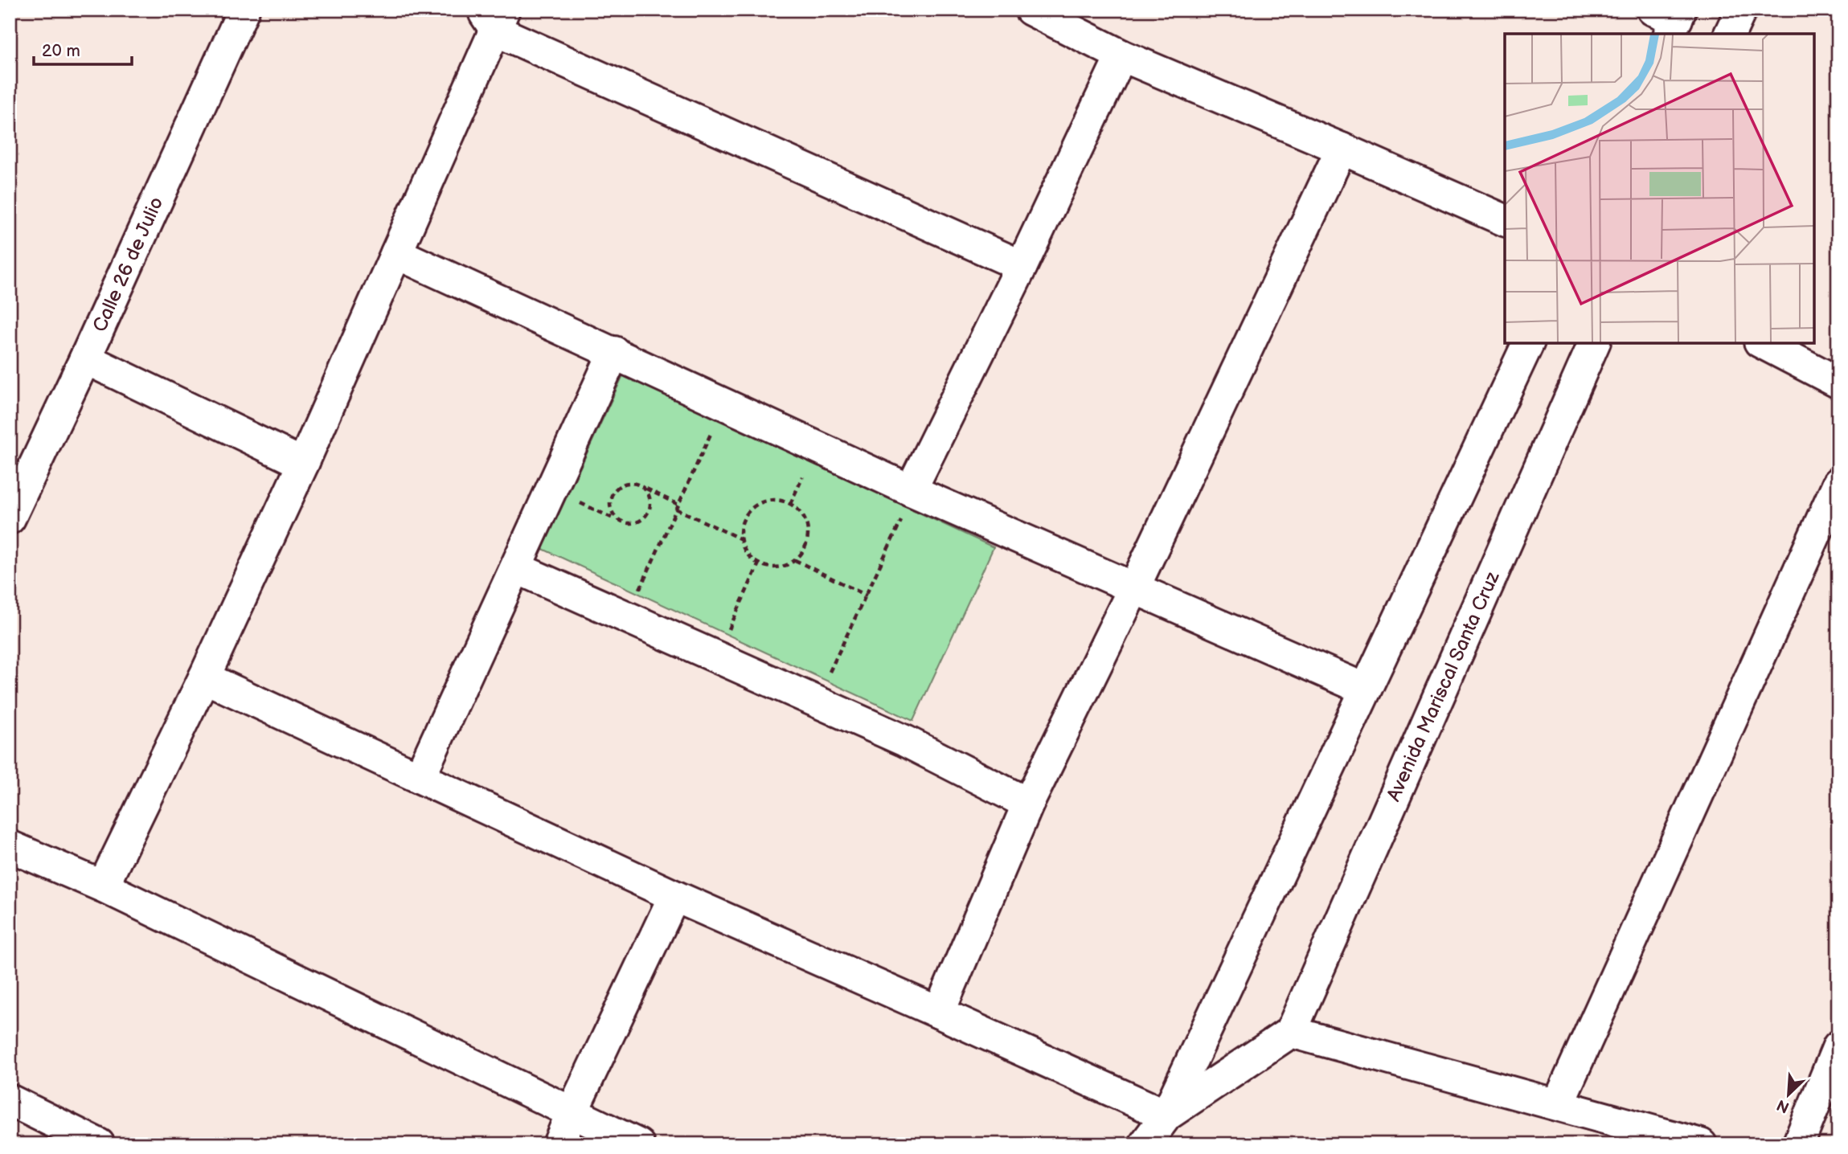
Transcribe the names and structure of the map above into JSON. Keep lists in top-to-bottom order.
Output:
{
  "streets": {
    "street": ["Calle 26 de Julio", "Avenida Mariscal Santa Cruz"]
  },
  "scale_bar": "20 m",
  "north": "bottom left"
}
